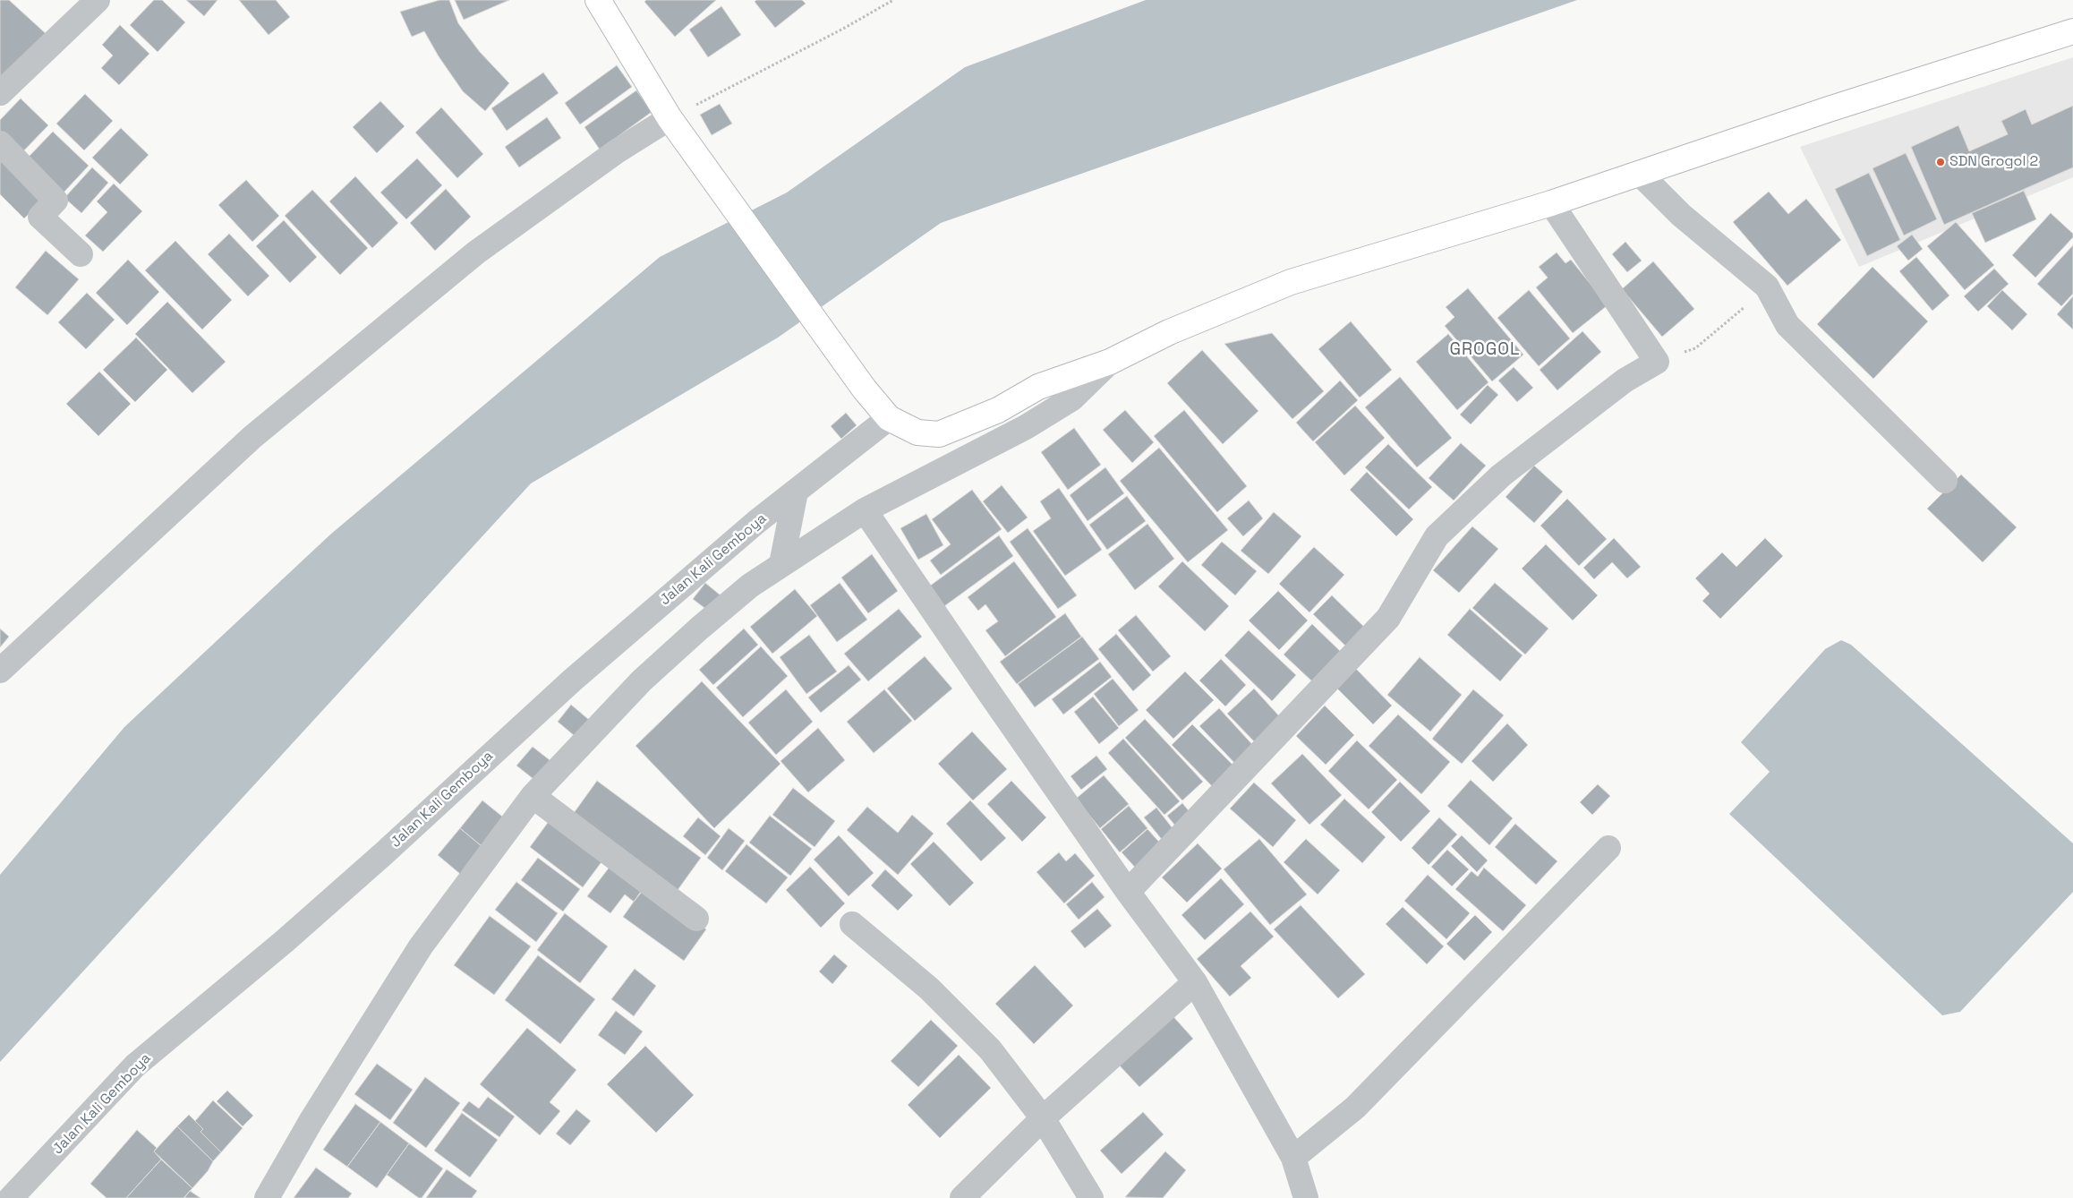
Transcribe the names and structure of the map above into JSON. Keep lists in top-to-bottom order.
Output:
{
  "streets": {
    "street": ["Jalan Kali Gemboya"]
  },
  "districts": ["GROGOL"],
  "places": ["SDN Grogol 2"]
}
